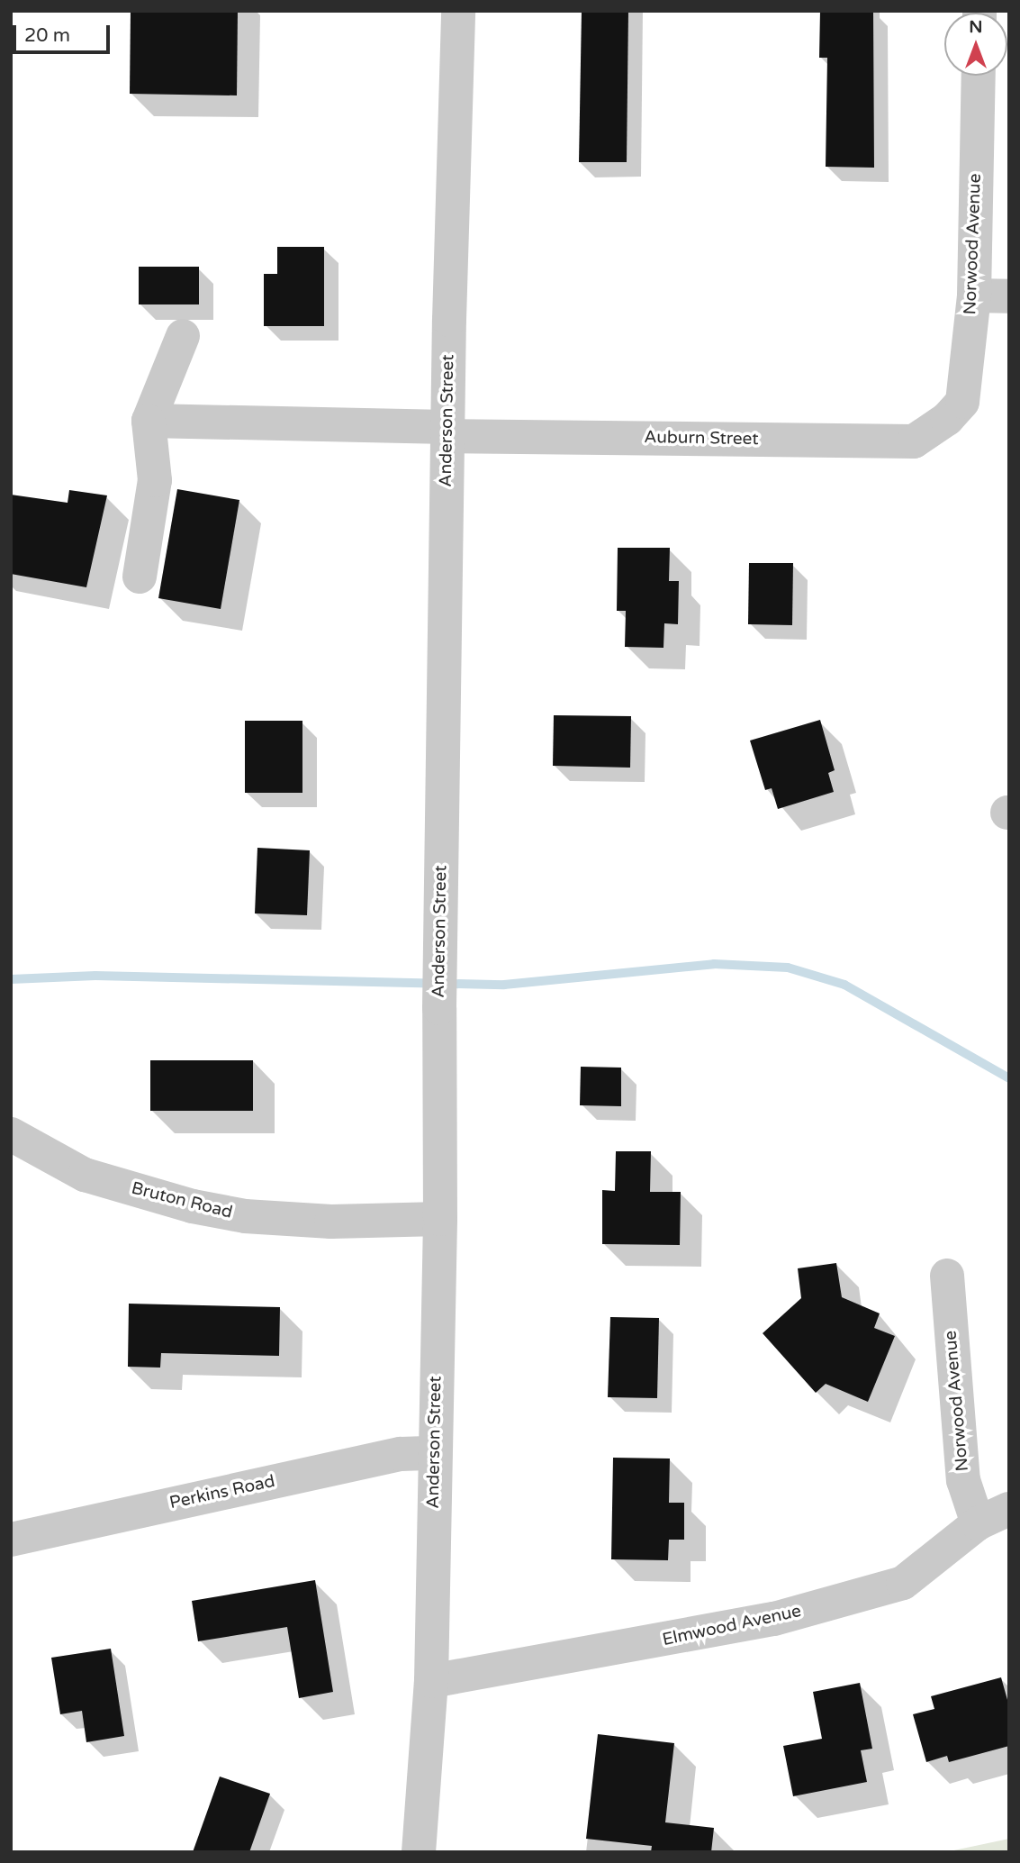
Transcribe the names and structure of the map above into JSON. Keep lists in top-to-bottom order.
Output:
{
  "streets": {
    "street": [
      "Norwood Avenue",
      "Anderson Street",
      "Auburn Street",
      "Bruton Road",
      "Perkins Road",
      "Elmwood Avenue"
    ]
  },
  "crossings": [
    ["Norwood Avenue", "Auburn Street"],
    ["Norwood Avenue", "Elmwood Avenue"],
    ["Anderson Street", "Auburn Street"],
    ["Anderson Street", "Bruton Road"],
    ["Anderson Street", "Perkins Road"],
    ["Anderson Street", "Elmwood Avenue"]
  ],
  "scale_bar": "20 m",
  "north": "top"
}
